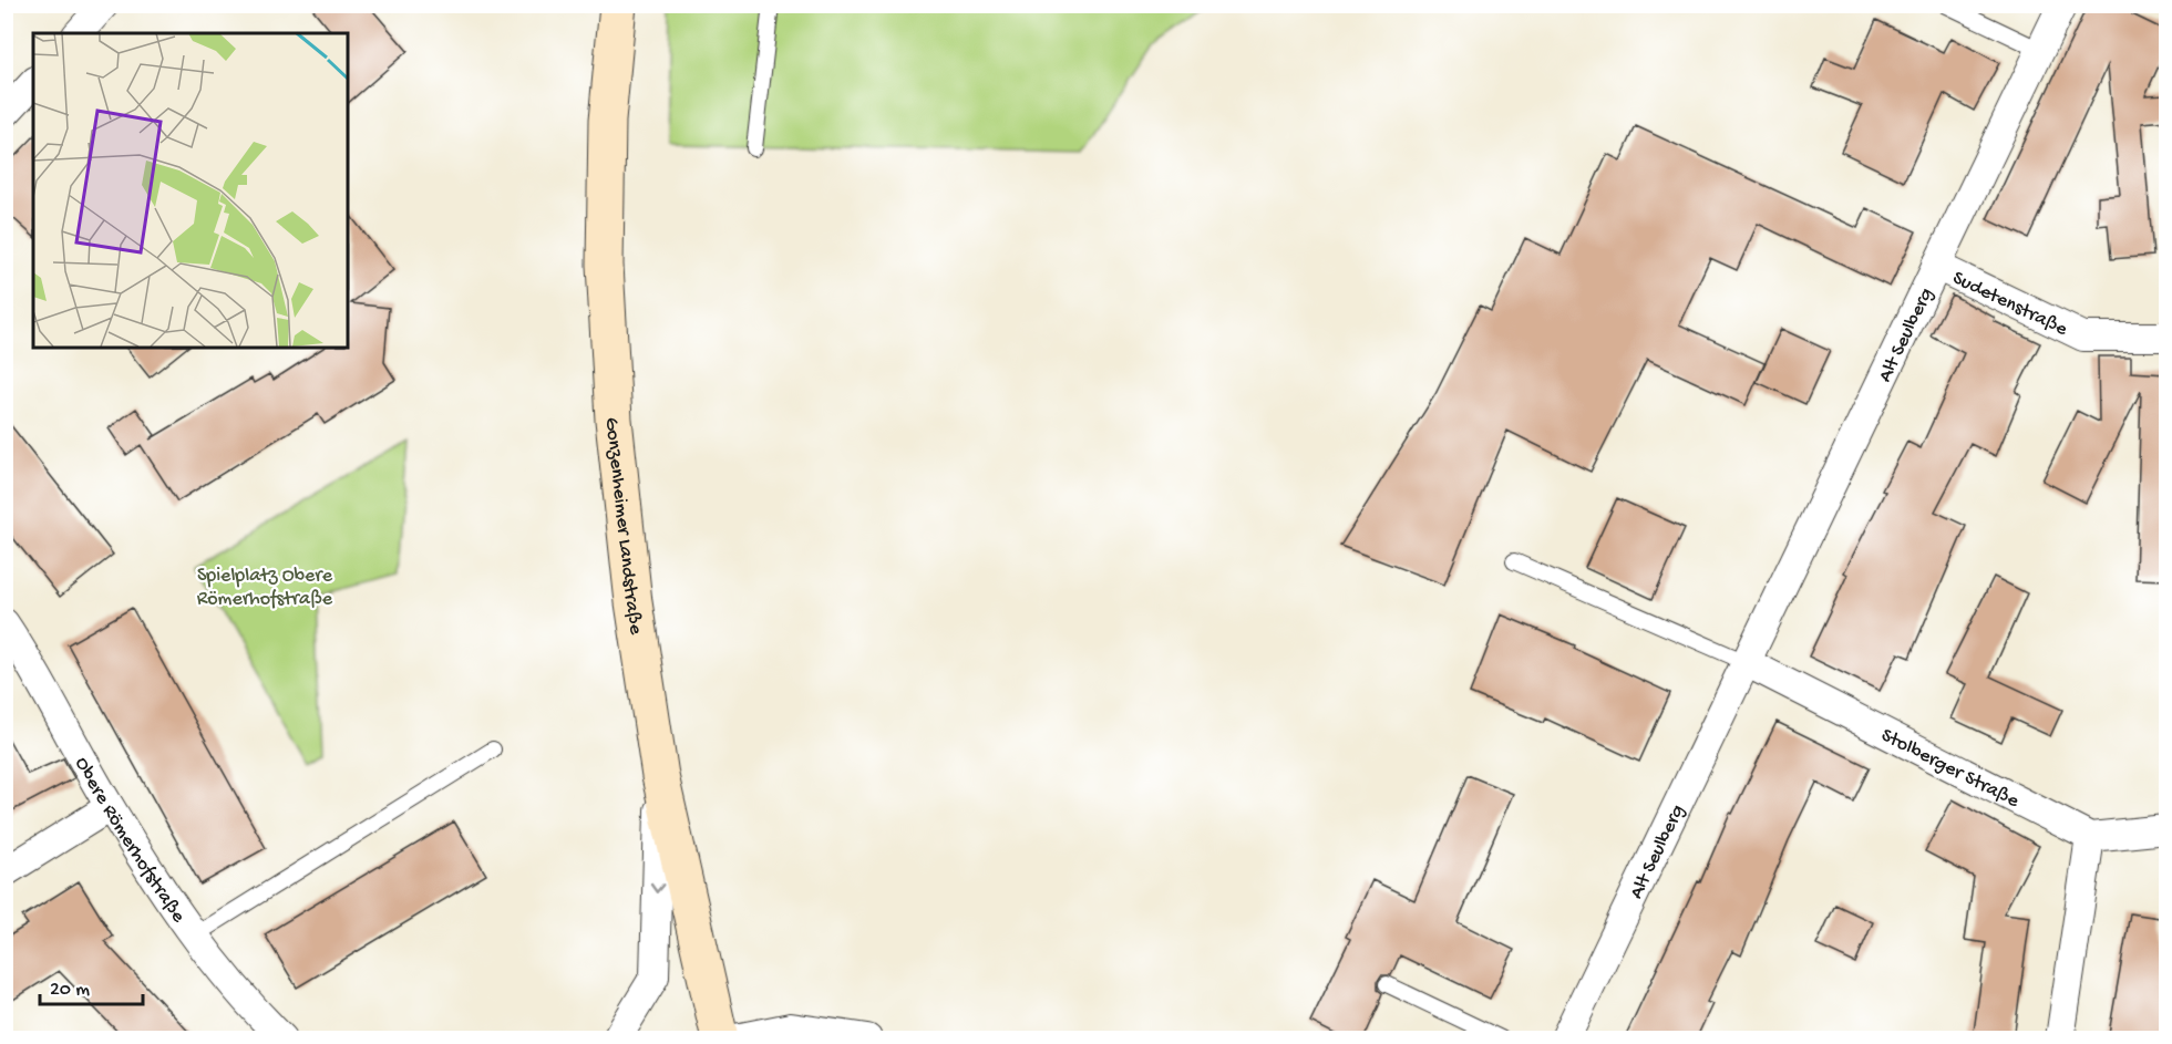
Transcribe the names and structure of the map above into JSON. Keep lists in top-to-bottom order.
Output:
{
  "streets": {
    "street": [
      "Sudetenstraße",
      "Alt Seulberg",
      "Gonzenheimer Landstraße",
      "Stolberger Straße",
      "Obere Römerhofstraße"
    ]
  },
  "crossings": [
    ["Sudetenstraße", "Alt Seulberg"],
    ["Alt Seulberg", "Stolberger Straße"]
  ],
  "parks": ["Spielplatz Obere Römerhofstraße"],
  "scale_bar": "20 m"
}
